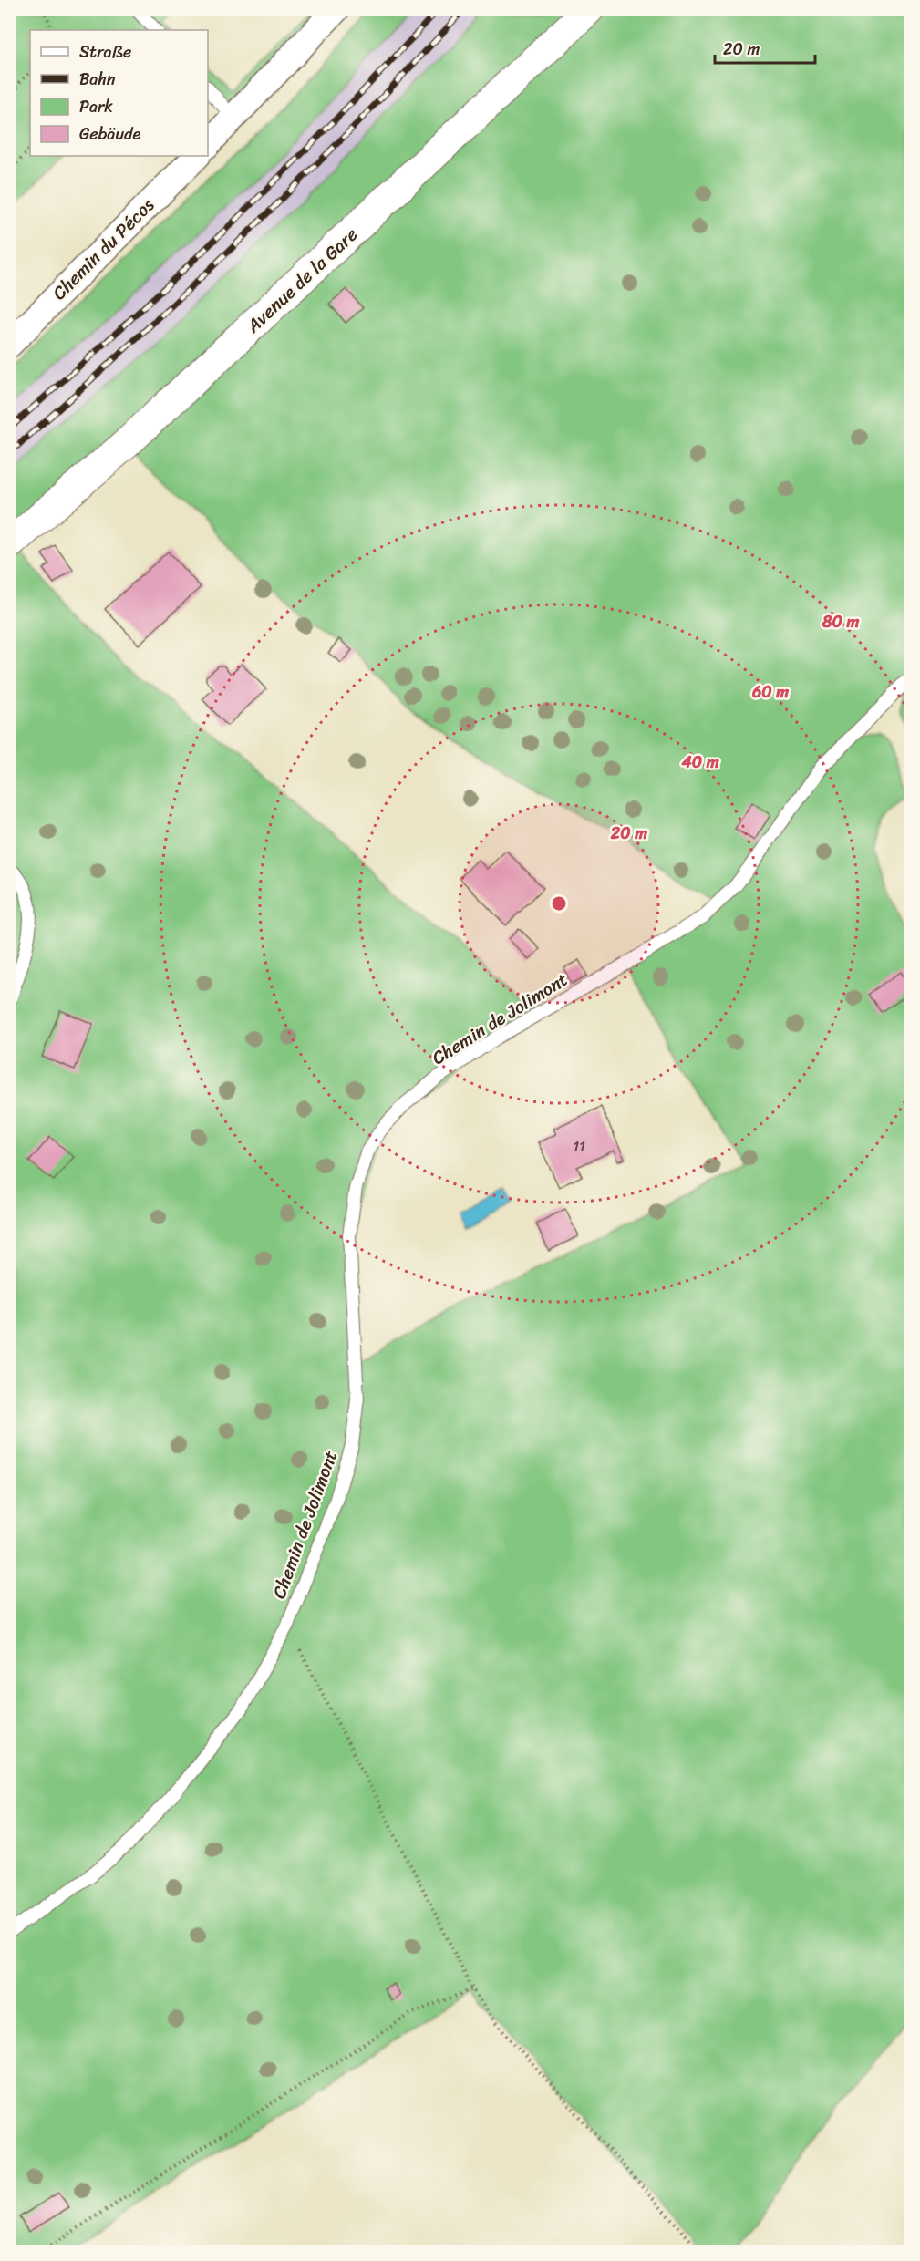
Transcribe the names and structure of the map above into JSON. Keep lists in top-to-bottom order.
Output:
{
  "streets": {
    "main road": ["Avenue de la Gare"],
    "street": ["Chemin du Pécos"],
    "lane": ["Chemin de Jolimont"]
  },
  "house_numbers": ["11"],
  "legend": [
    "Straße",
    "Bahn",
    "Park",
    "Gebäude"
  ],
  "scale_bar": "20 m",
  "rings": [
    "80 m",
    "60 m",
    "40 m",
    "20 m"
  ]
}
